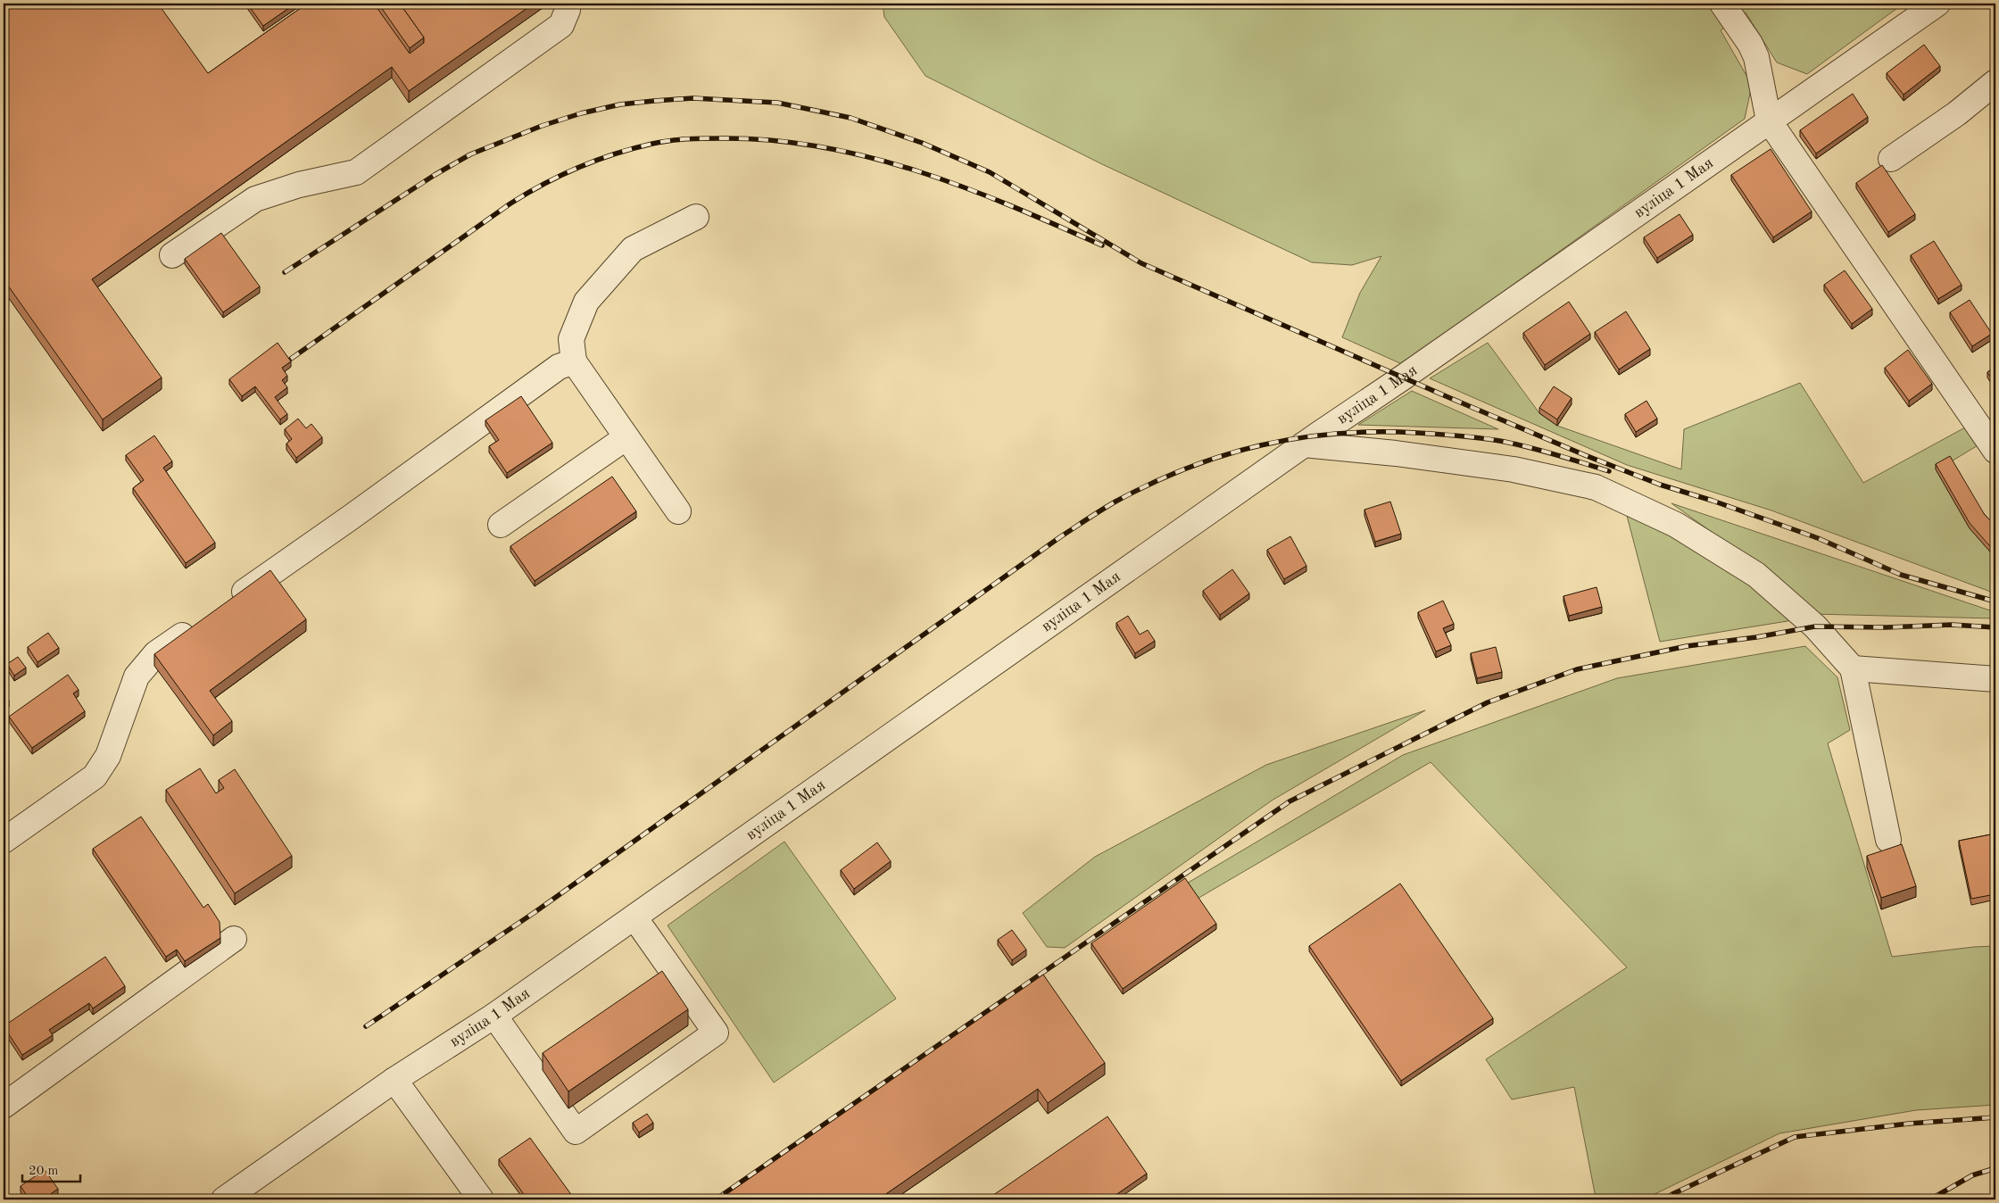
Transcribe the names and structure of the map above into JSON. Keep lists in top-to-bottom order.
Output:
{
  "streets": {
    "street": ["вуліца 1 Мая"]
  },
  "scale_bar": "20 m"
}
